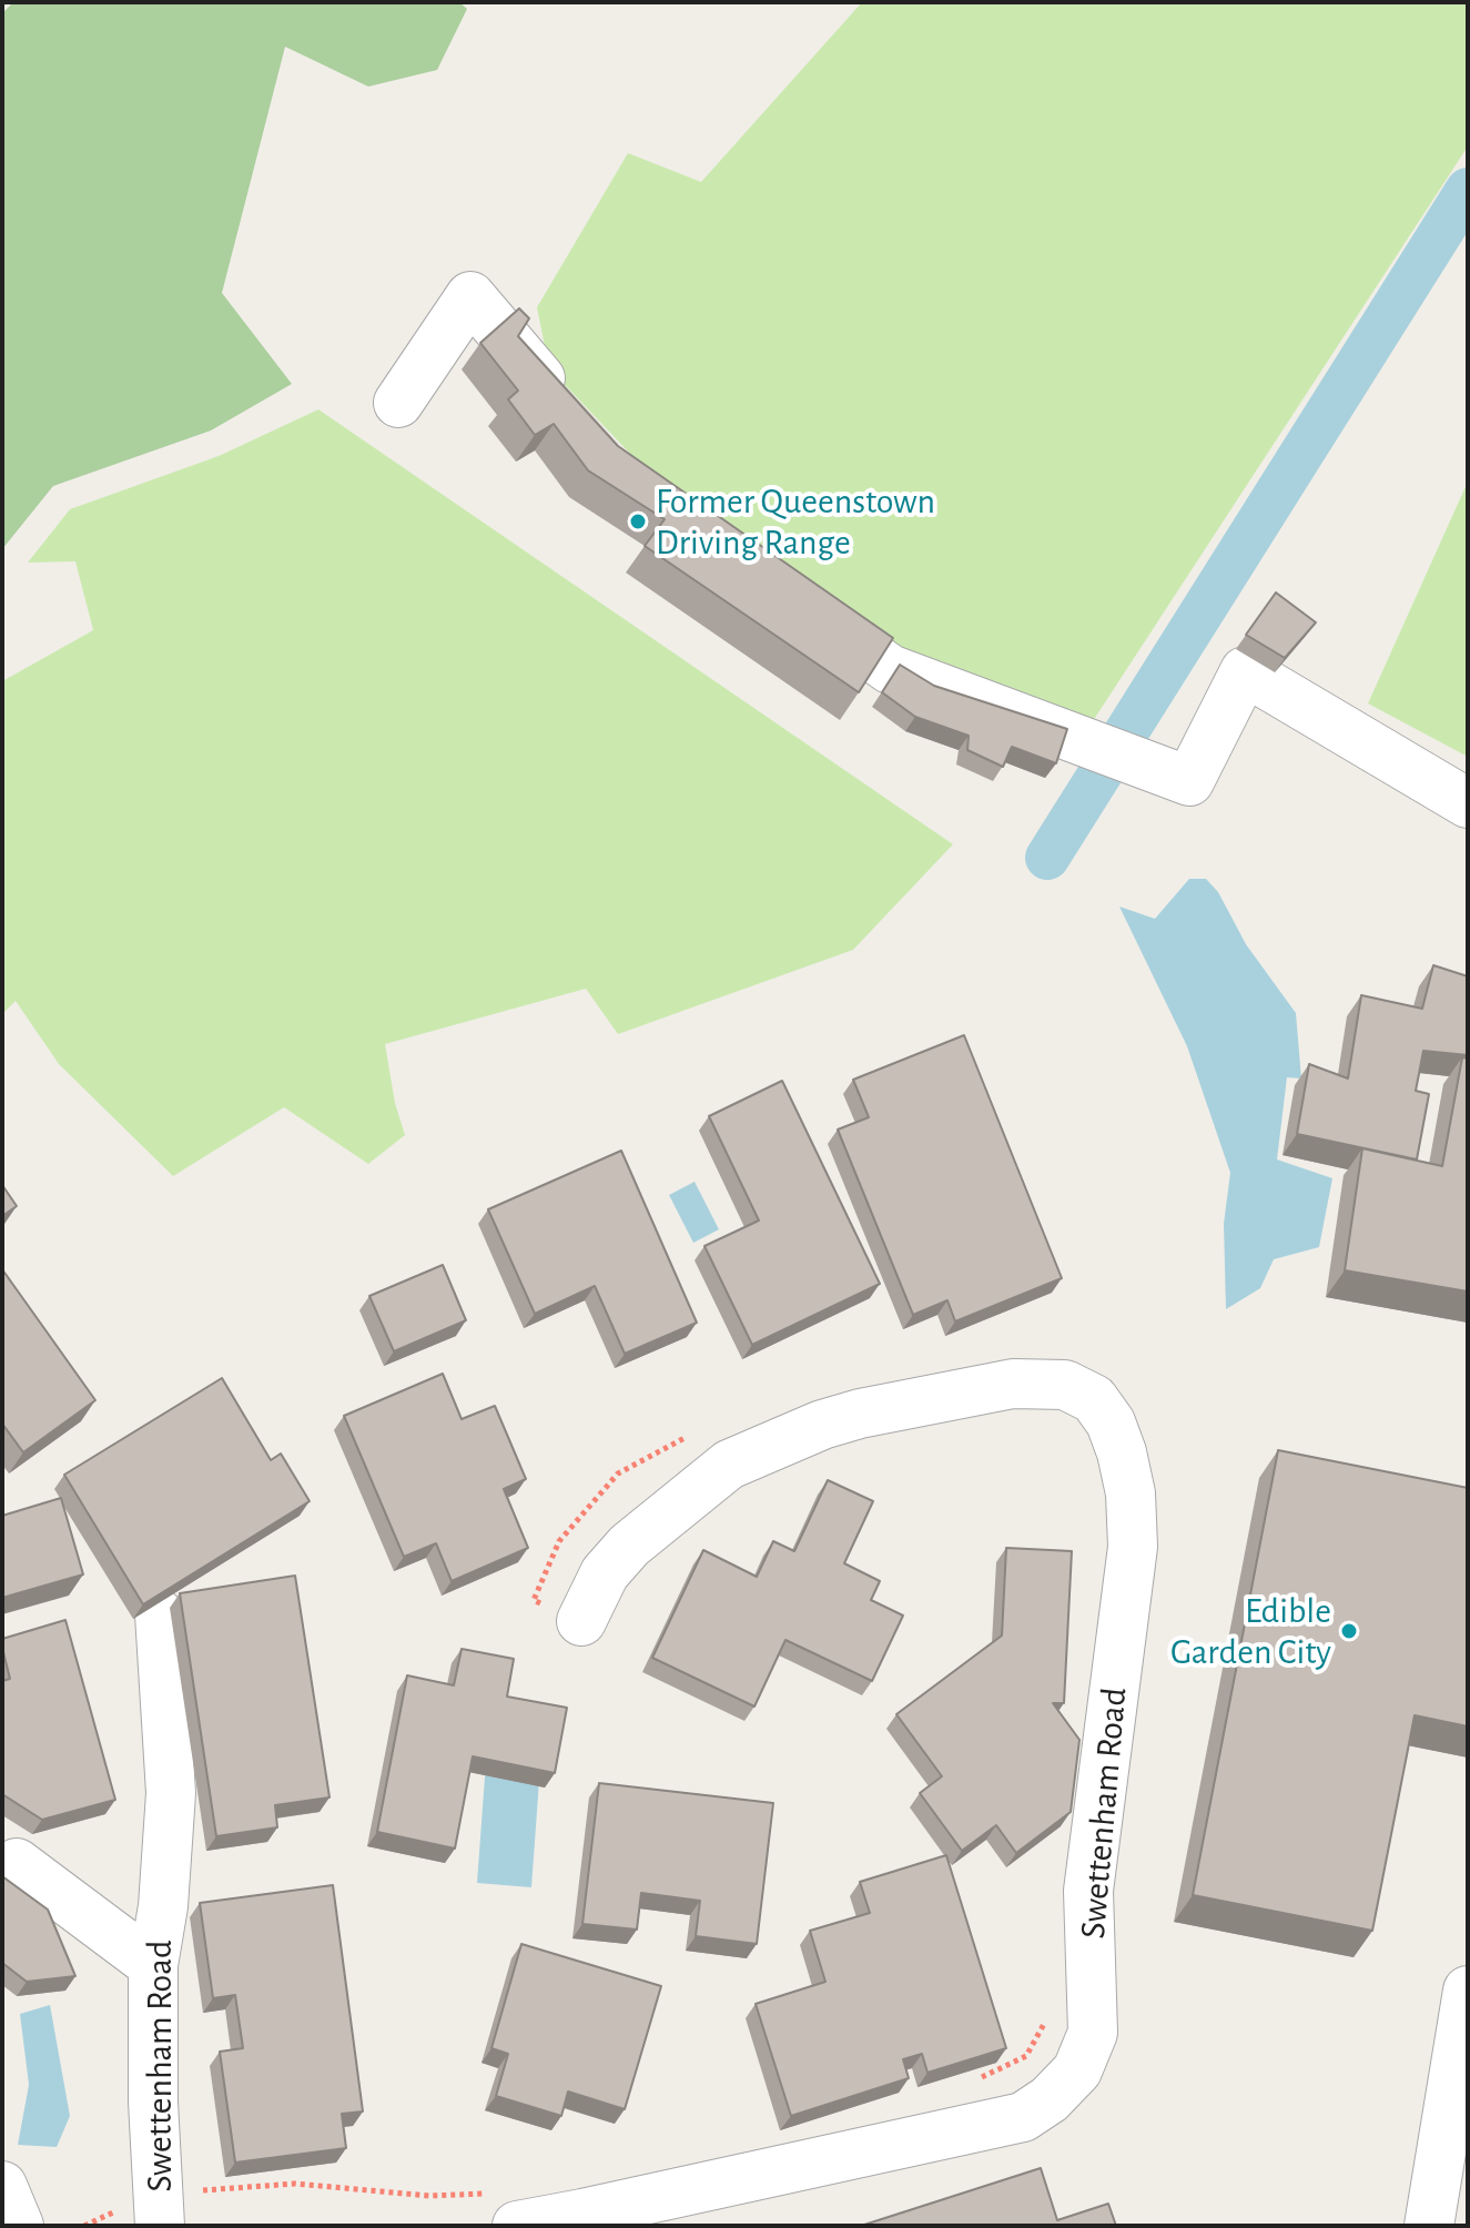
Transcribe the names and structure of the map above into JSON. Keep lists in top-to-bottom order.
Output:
{
  "streets": {
    "street": ["Swettenham Road"]
  },
  "places": ["Former Queenstown Driving Range", "Edible Garden City"]
}
